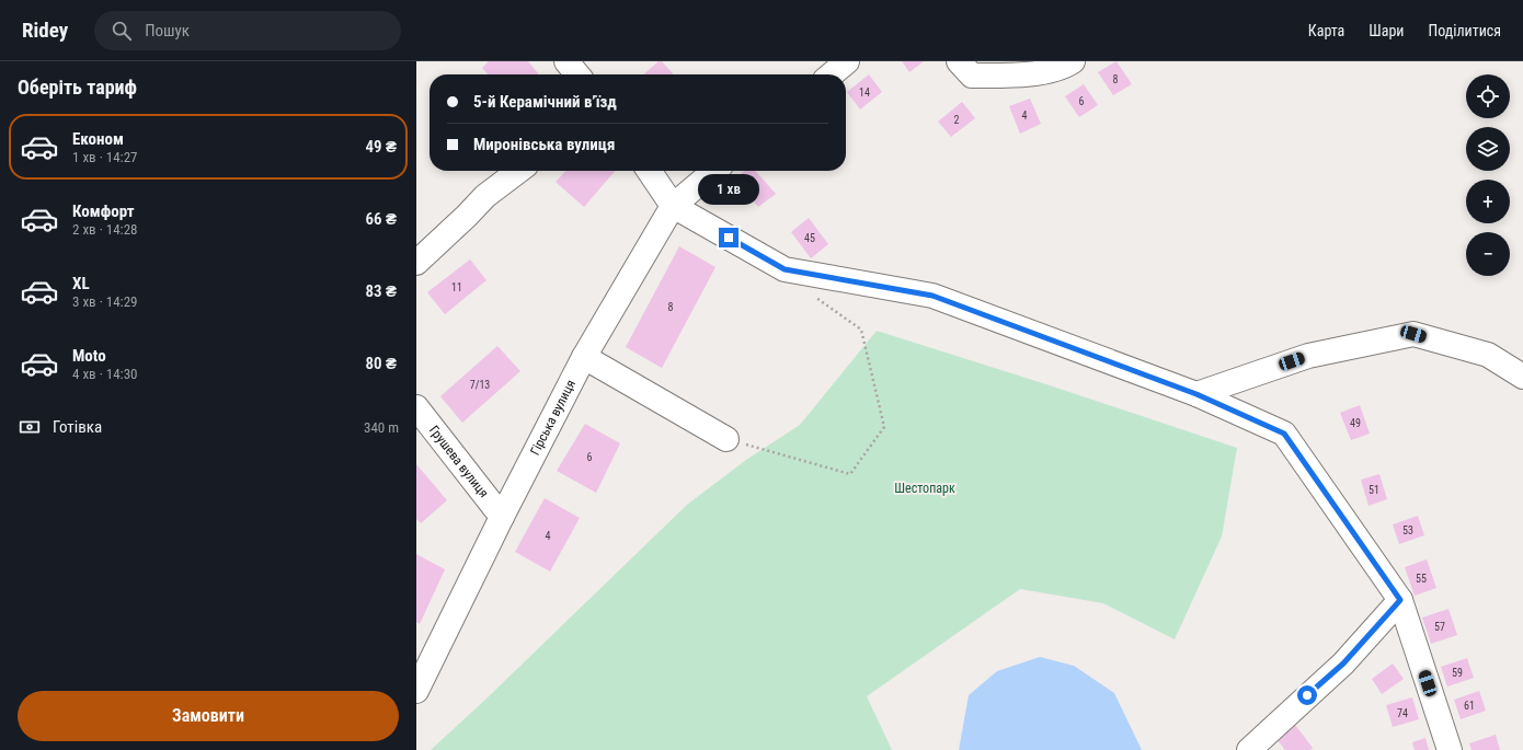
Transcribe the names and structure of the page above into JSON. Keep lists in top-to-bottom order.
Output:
{
  "streets": {
    "street": ["Гірська вулиця", "Грушева вулиця"]
  },
  "crossings": [
    ["Гірська вулиця", "Грушева вулиця"]
  ],
  "parks": ["Шестопарк"],
  "house_numbers": [
    "8",
    "14",
    "6",
    "4",
    "2",
    "45",
    "11",
    "8",
    "7/13",
    "49",
    "6",
    "51",
    "53",
    "4",
    "55",
    "57",
    "59",
    "61",
    "74"
  ],
  "page": {
    "header": "Ridey",
    "search": "Пошук",
    "nav": ["Карта", "Шари", "Поділитися"],
    "heading": "Оберіть тариф",
    "map_buttons": ["+", "−"],
    "banner": ["5-й Керамічний в’їзд", "Миронівська вулиця"],
    "list": [
      {
        "name": "Економ",
        "note": "1 хв · 14:27",
        "value": "49 ₴"
      },
      {
        "name": "Комфорт",
        "note": "2 хв · 14:28",
        "value": "66 ₴"
      },
      {
        "name": "XL",
        "note": "3 хв · 14:29",
        "value": "83 ₴"
      },
      {
        "name": "Moto",
        "note": "4 хв · 14:30",
        "value": "80 ₴"
      }
    ],
    "bubble": "1 хв",
    "pay": ["Готівка", "340 m"],
    "buttons": "Замовити"
  }
}
